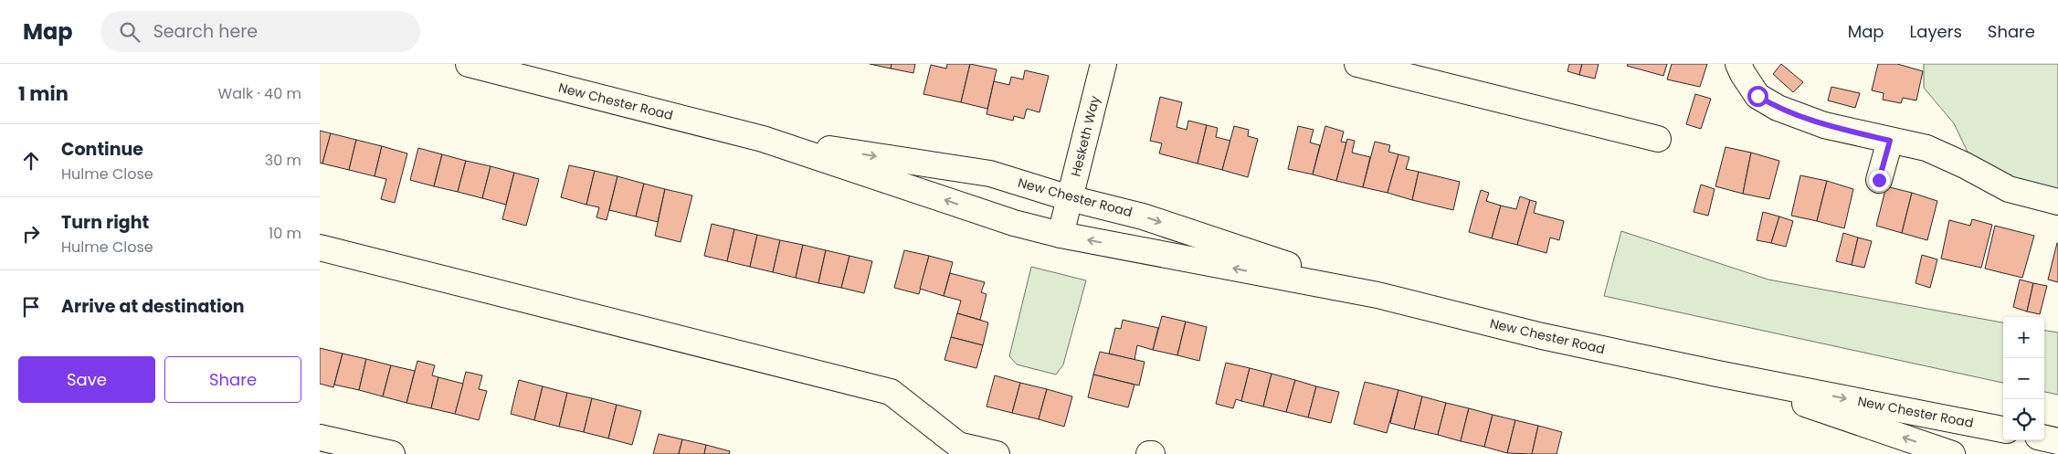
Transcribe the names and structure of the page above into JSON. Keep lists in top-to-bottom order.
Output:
{
  "streets": {
    "main road": ["New Chester Road", "Hesketh Way"]
  },
  "crossings": [
    ["New Chester Road", "Hesketh Way"]
  ],
  "page": {
    "header": "Map",
    "search": "Search here",
    "nav": ["Map", "Layers", "Share"],
    "heading": ["1 min", "Walk · 40 m"],
    "list": [
      ["Continue", "Hulme Close", "30 m"],
      ["Turn right", "Hulme Close", "10 m"],
      "Arrive at destination"
    ],
    "map_buttons": ["+", "−"],
    "buttons": ["Save", "Share"]
  }
}
